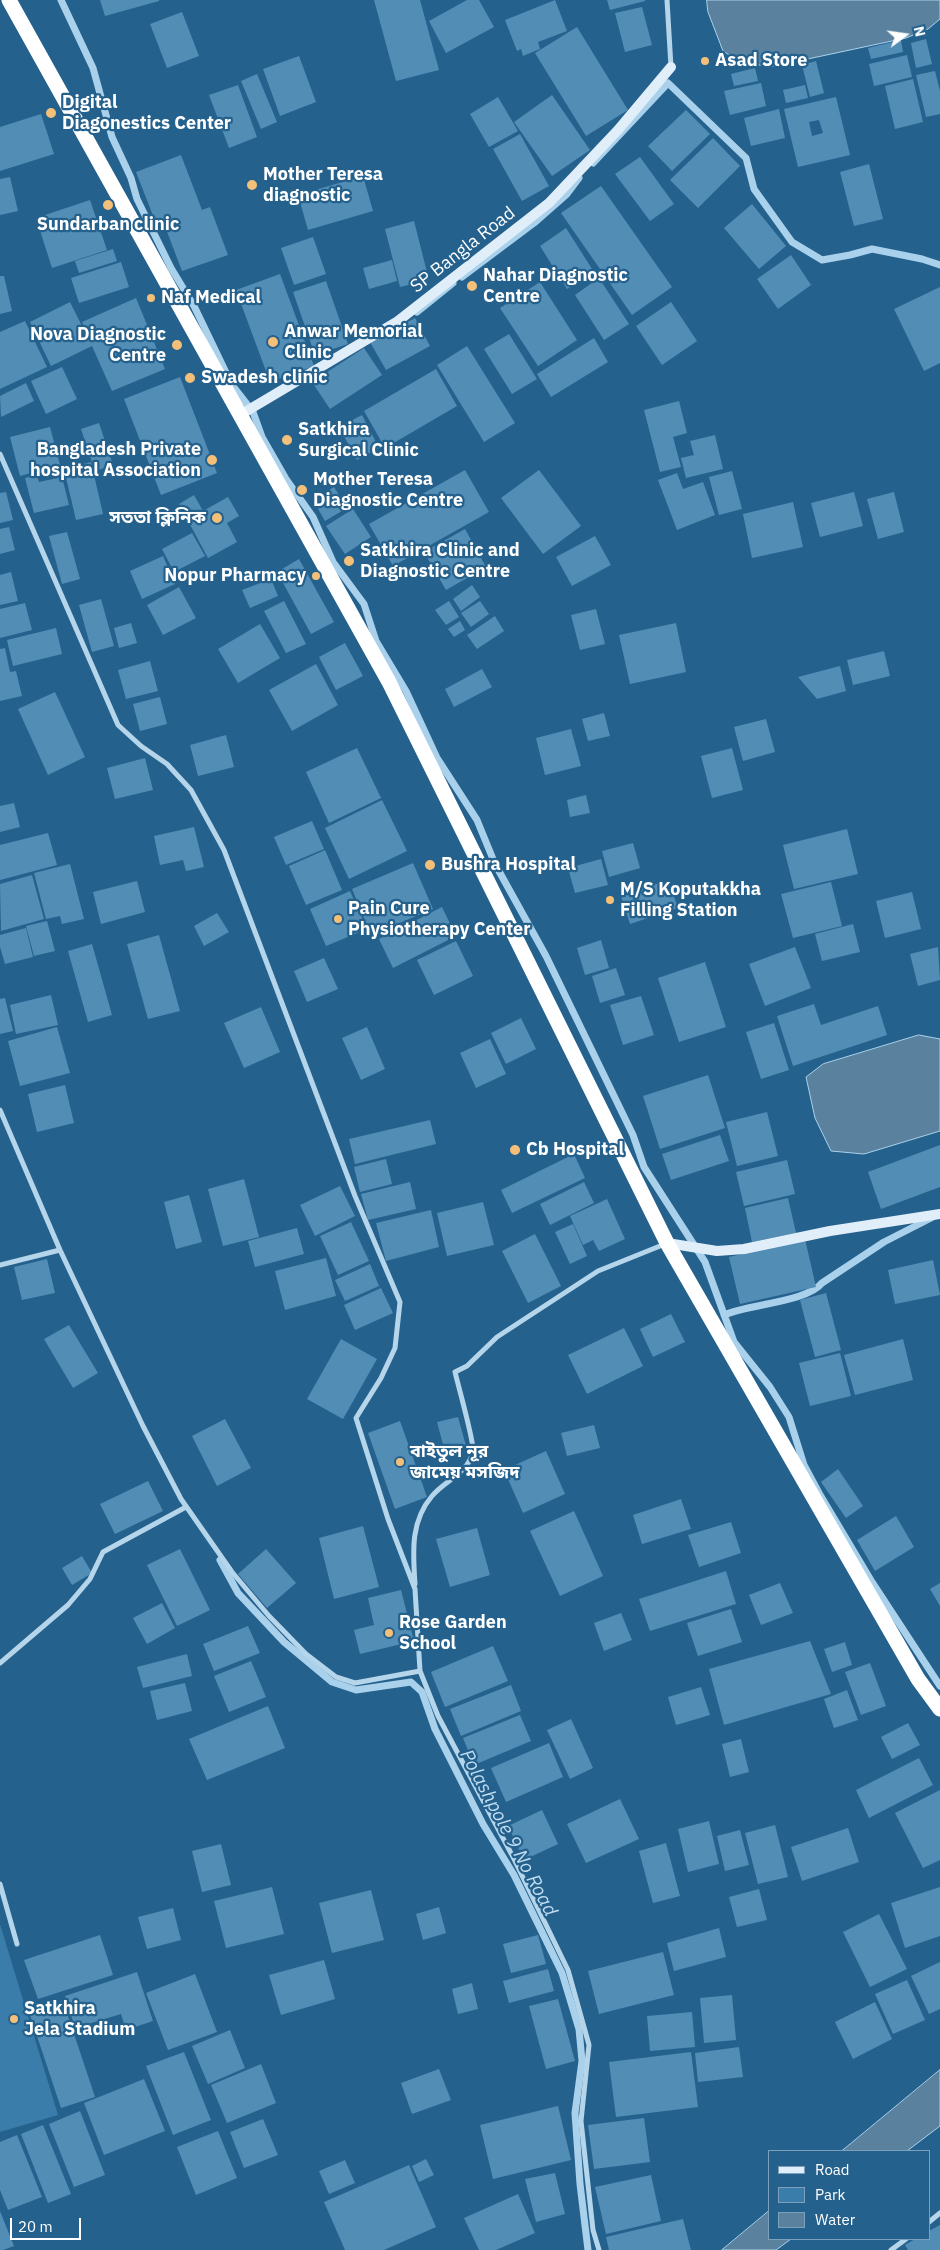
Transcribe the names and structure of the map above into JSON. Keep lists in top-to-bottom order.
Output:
{
  "streets": {
    "main road": ["SP Bangla Road"]
  },
  "water": ["Polashpole 9 No Road"],
  "places": [
    "Asad Store",
    "Digital Diagonestics Center",
    "Mother Teresa diagnostic",
    "Sundarban clinic",
    "Nahar Diagnostic Centre",
    "Naf Medical",
    "Anwar Memorial Clinic",
    "Nova Diagnostic Centre",
    "Swadesh clinic",
    "Satkhira Surgical Clinic",
    "Bangladesh Private hospital Association",
    "Mother Teresa Diagnostic Centre",
    "সততা ক্লিনিক",
    "Satkhira Clinic and Diagnostic Centre",
    "Nopur Pharmacy",
    "Bushra Hospital",
    "M/S Koputakkha Filling Station",
    "Pain Cure Physiotherapy Center",
    "Cb Hospital",
    "বাইতুল নূর জামেয় মসজিদ",
    "Rose Garden School",
    "Satkhira Jela Stadium"
  ],
  "legend": ["Road", "Park", "Water"],
  "scale_bar": "20 m",
  "north": "right"
}
